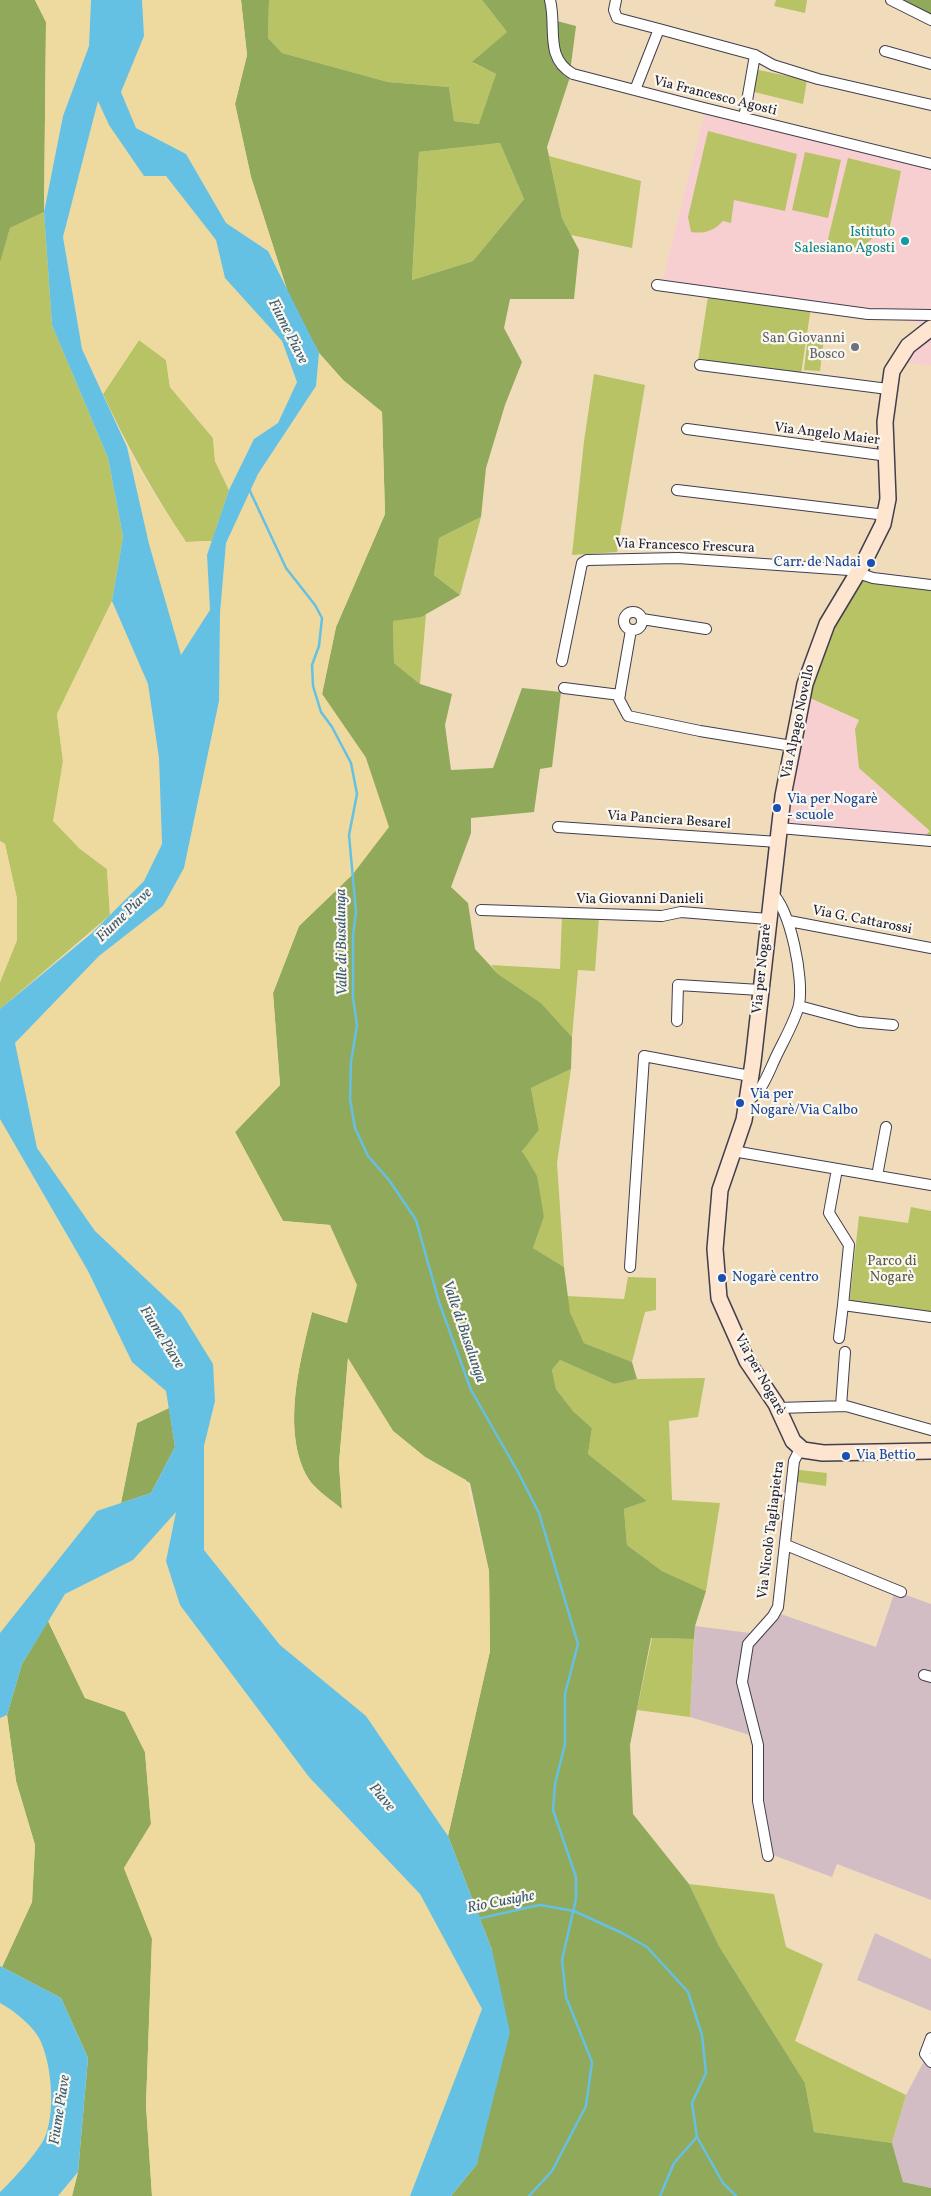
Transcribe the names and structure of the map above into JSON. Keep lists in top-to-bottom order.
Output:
{
  "streets": {
    "street": [
      "Via Francesco Agosti",
      "Via Angelo Maier",
      "Via Francesco Frescura",
      "Via Alpago Novello",
      "Via Panciera Besarel",
      "Via Giovanni Danieli",
      "Via G. Cattarossi",
      "Via per Nogarè",
      "Via Nicolò Tagliapietra"
    ]
  },
  "crossings": [
    ["Via Angelo Maier", "Via Alpago Novello"],
    ["Via Francesco Frescura", "Via Alpago Novello"],
    ["Via Alpago Novello", "Via per Nogarè"],
    ["Via Panciera Besarel", "Via per Nogarè"],
    ["Via Giovanni Danieli", "Via per Nogarè"],
    ["Via G. Cattarossi", "Via per Nogarè"],
    ["Via per Nogarè", "Via Nicolò Tagliapietra"]
  ],
  "water": [
    "Fiume Piave",
    "Valle di Busalunga",
    "Piave",
    "Rio Cusighe"
  ],
  "parks": ["Parco di Nogarè"],
  "places": [
    "Istituto Salesiano Agosti",
    "San Giovanni Bosco",
    "Carr. de Nadai",
    "Via per Nogarè - scuole",
    "Via per Nogarè/Via Calbo",
    "Nogarè centro",
    "Via Bettio"
  ]
}
